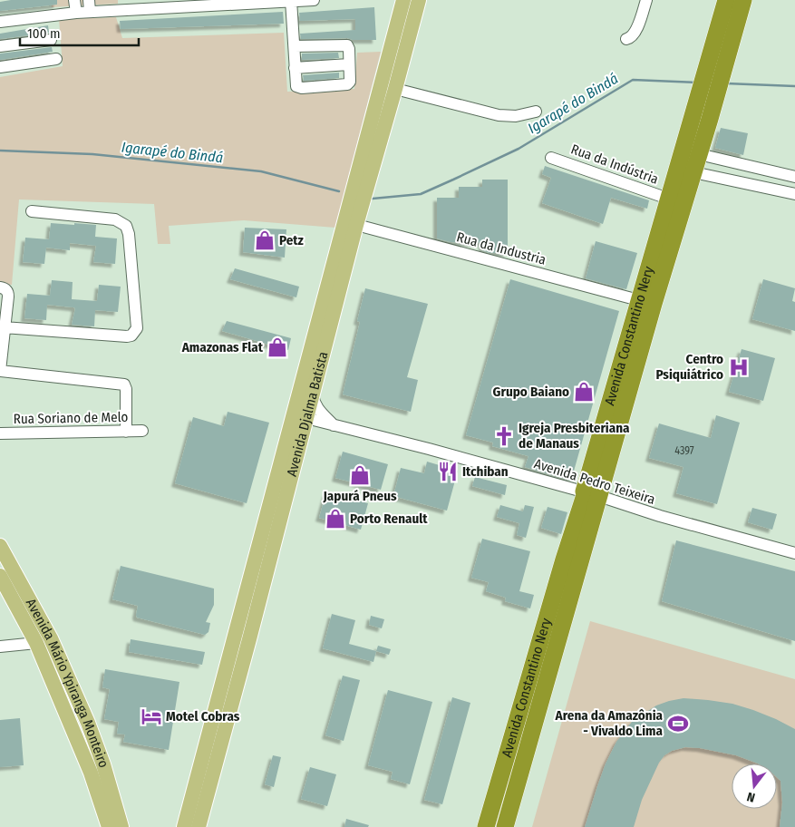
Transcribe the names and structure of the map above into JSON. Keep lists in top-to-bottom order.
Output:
{
  "streets": {
    "highway": ["Avenida Constantino Nery"],
    "main road": ["Avenida Djalma Batista", "Avenida Mário Ypiranga Monteiro"],
    "street": [
      "Rua da Indústria",
      "Rua da Industria",
      "Rua Soriano de Melo",
      "Avenida Pedro Teixeira"
    ]
  },
  "crossings": [
    ["Rua da Indústria", "Avenida Constantino Nery"],
    ["Rua da Industria", "Avenida Constantino Nery"],
    ["Rua da Industria", "Avenida Djalma Batista"],
    ["Avenida Constantino Nery", "Avenida Pedro Teixeira"],
    ["Avenida Djalma Batista", "Avenida Pedro Teixeira"]
  ],
  "water": ["Igarapé do Bindá"],
  "places": {
    "shop": [
      "Petz",
      "Amazonas Flat",
      "Grupo Baiano",
      "Japurá Pneus",
      "Porto Renault"
    ],
    "hospital": ["Centro Psiquiátrico"],
    "church": ["Igreja Presbiteriana de Manaus"],
    "restaurant": ["Itchiban"],
    "hotel": ["Motel Cobras"],
    "sports": ["Arena da Amazônia - Vivaldo Lima"]
  },
  "house_numbers": ["4397"],
  "scale_bar": "100 m",
  "north": "bottom"
}
